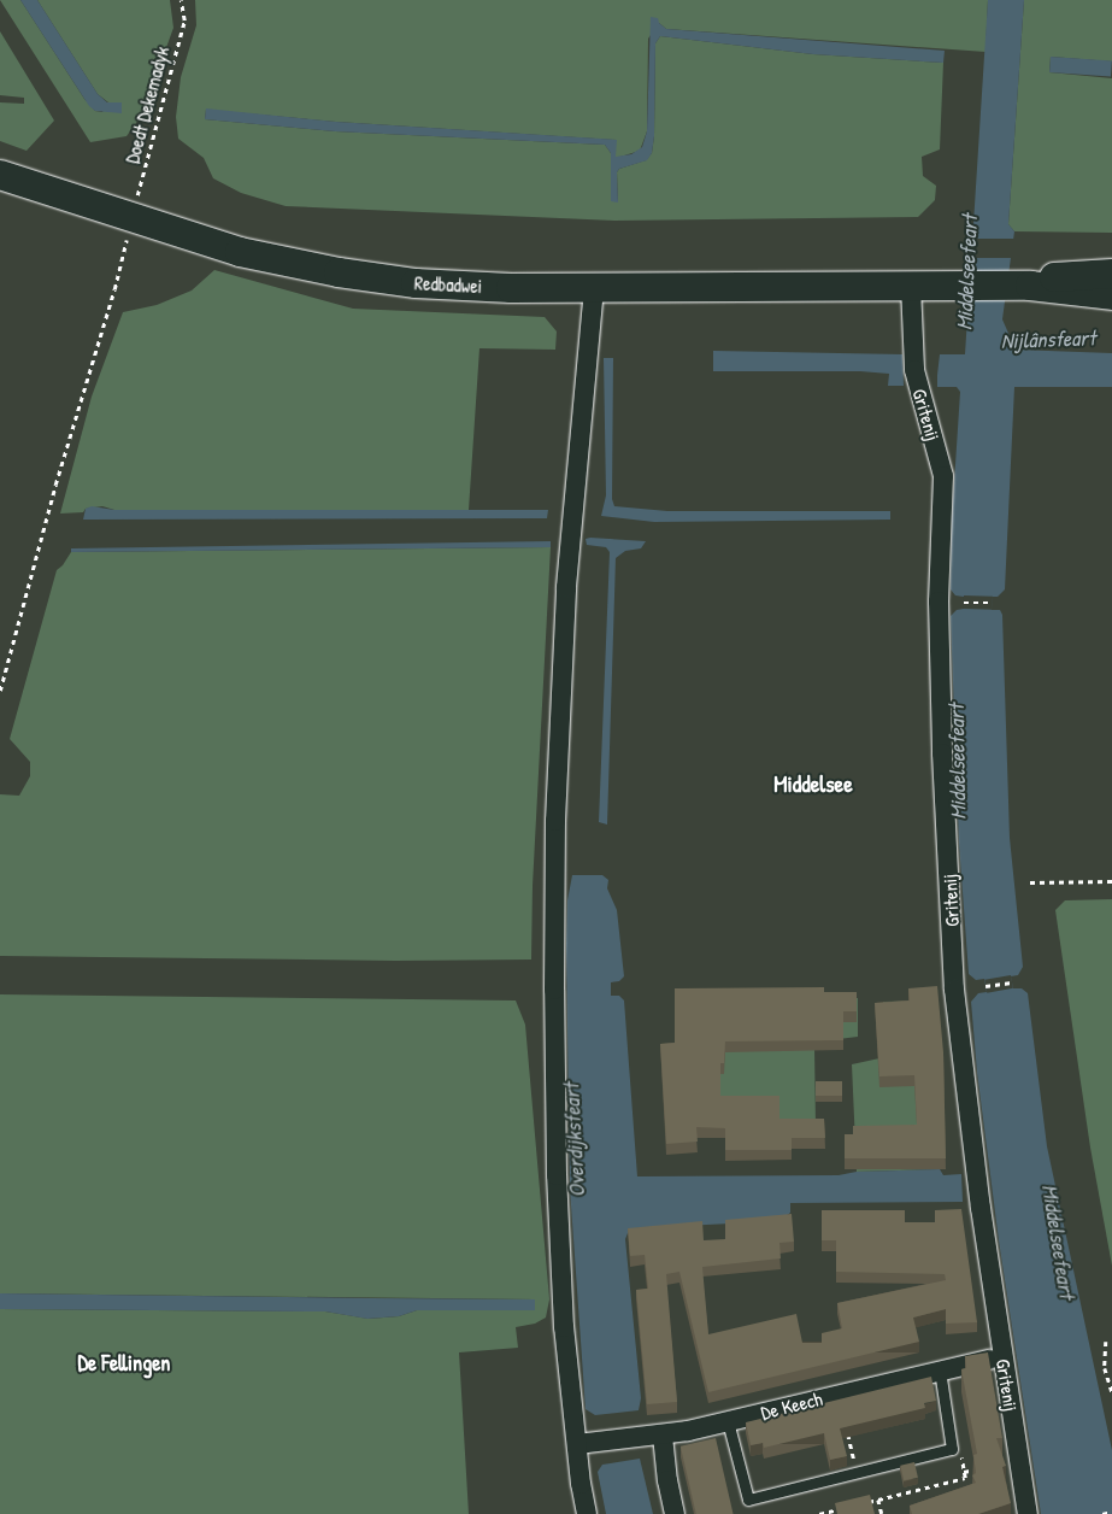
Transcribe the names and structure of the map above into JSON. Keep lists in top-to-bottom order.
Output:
{
  "streets": {
    "street": ["Redbadwei", "Gritenij", "De Keech"],
    "path": ["Doedt Dekemadyk"]
  },
  "crossings": [
    ["Doedt Dekemadyk", "Redbadwei"],
    ["Redbadwei", "Gritenij"],
    ["Gritenij", "De Keech"]
  ],
  "districts": ["Middelsee", "De Fellingen"],
  "water": ["Middelseefeart", "Nijlânsfeart", "Overdijksfeart"]
}
